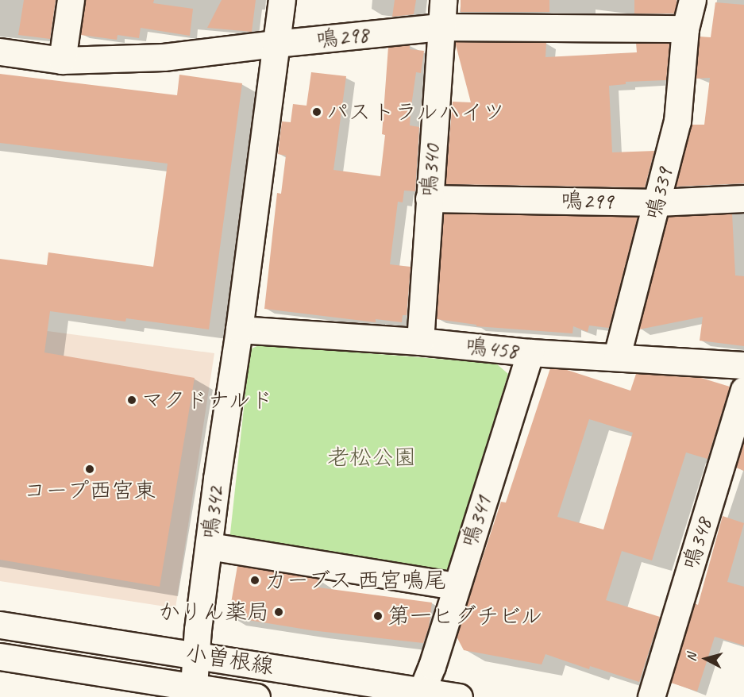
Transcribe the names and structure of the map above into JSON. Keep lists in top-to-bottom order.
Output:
{
  "streets": {
    "street": [
      "鳴298",
      "鳴340",
      "鳴339",
      "鳴299",
      "鳴458",
      "鳴342",
      "鳴341",
      "鳴348",
      "小曽根線"
    ]
  },
  "crossings": [
    ["鳴298", "鳴340"],
    ["鳴298", "鳴339"],
    ["鳴298", "鳴342"],
    ["鳴340", "鳴299"],
    ["鳴340", "鳴458"],
    ["鳴339", "鳴299"],
    ["鳴339", "鳴458"],
    ["鳴458", "鳴342"],
    ["鳴458", "鳴341"],
    ["鳴342", "小曽根線"],
    ["鳴341", "小曽根線"]
  ],
  "parks": ["老松公園"],
  "places": [
    "パストラルハイツ",
    "マクドナルド",
    "コープ西宮東",
    "カーブス 西宮鳴尾",
    "かりん薬局",
    "第一ヒグチビル"
  ],
  "north": "left"
}
